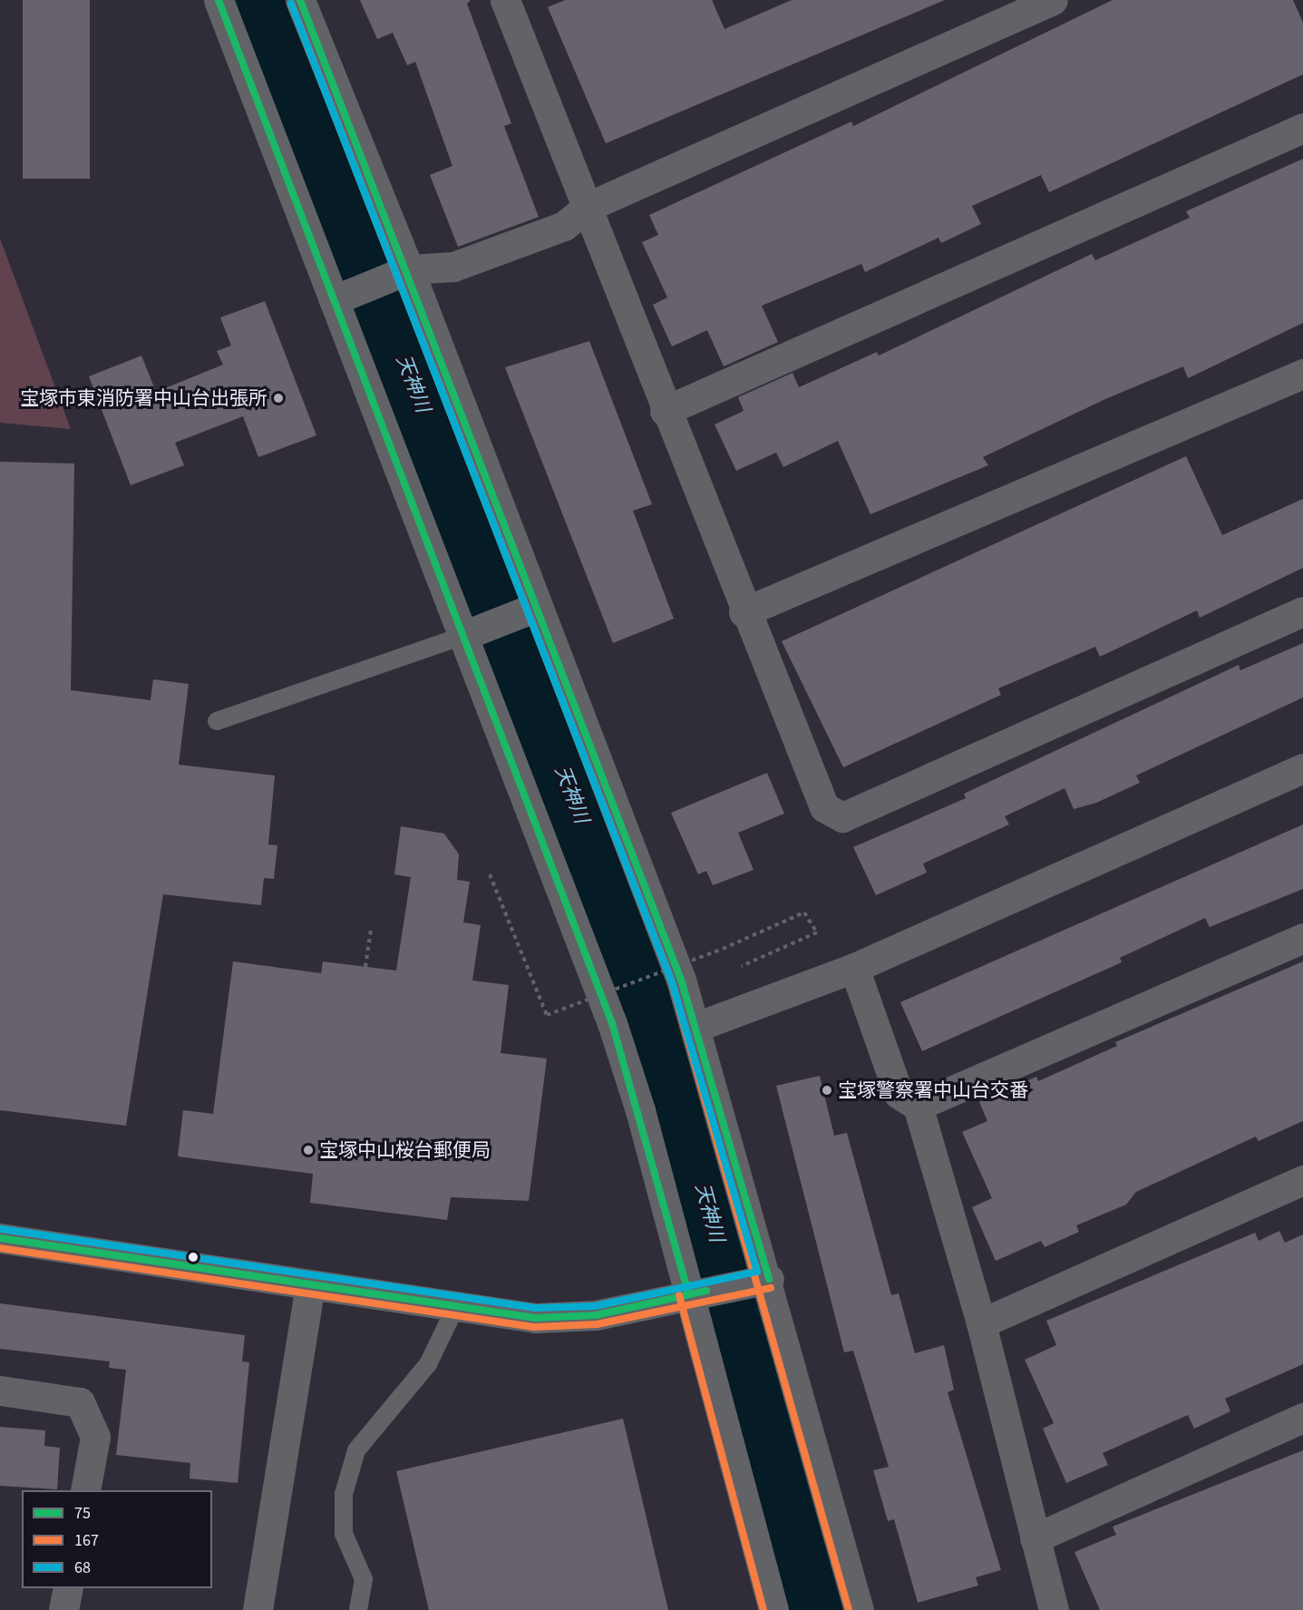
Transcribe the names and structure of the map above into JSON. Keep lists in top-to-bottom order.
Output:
{
  "water": ["天神川"],
  "places": ["宝塚市東消防署中山台出張所", "宝塚警察署中山台交番", "宝塚中山桜台郵便局"],
  "lines": ["transit line 75", "transit line 167", "transit line 68"],
  "legend": ["75", "167", "68"]
}
